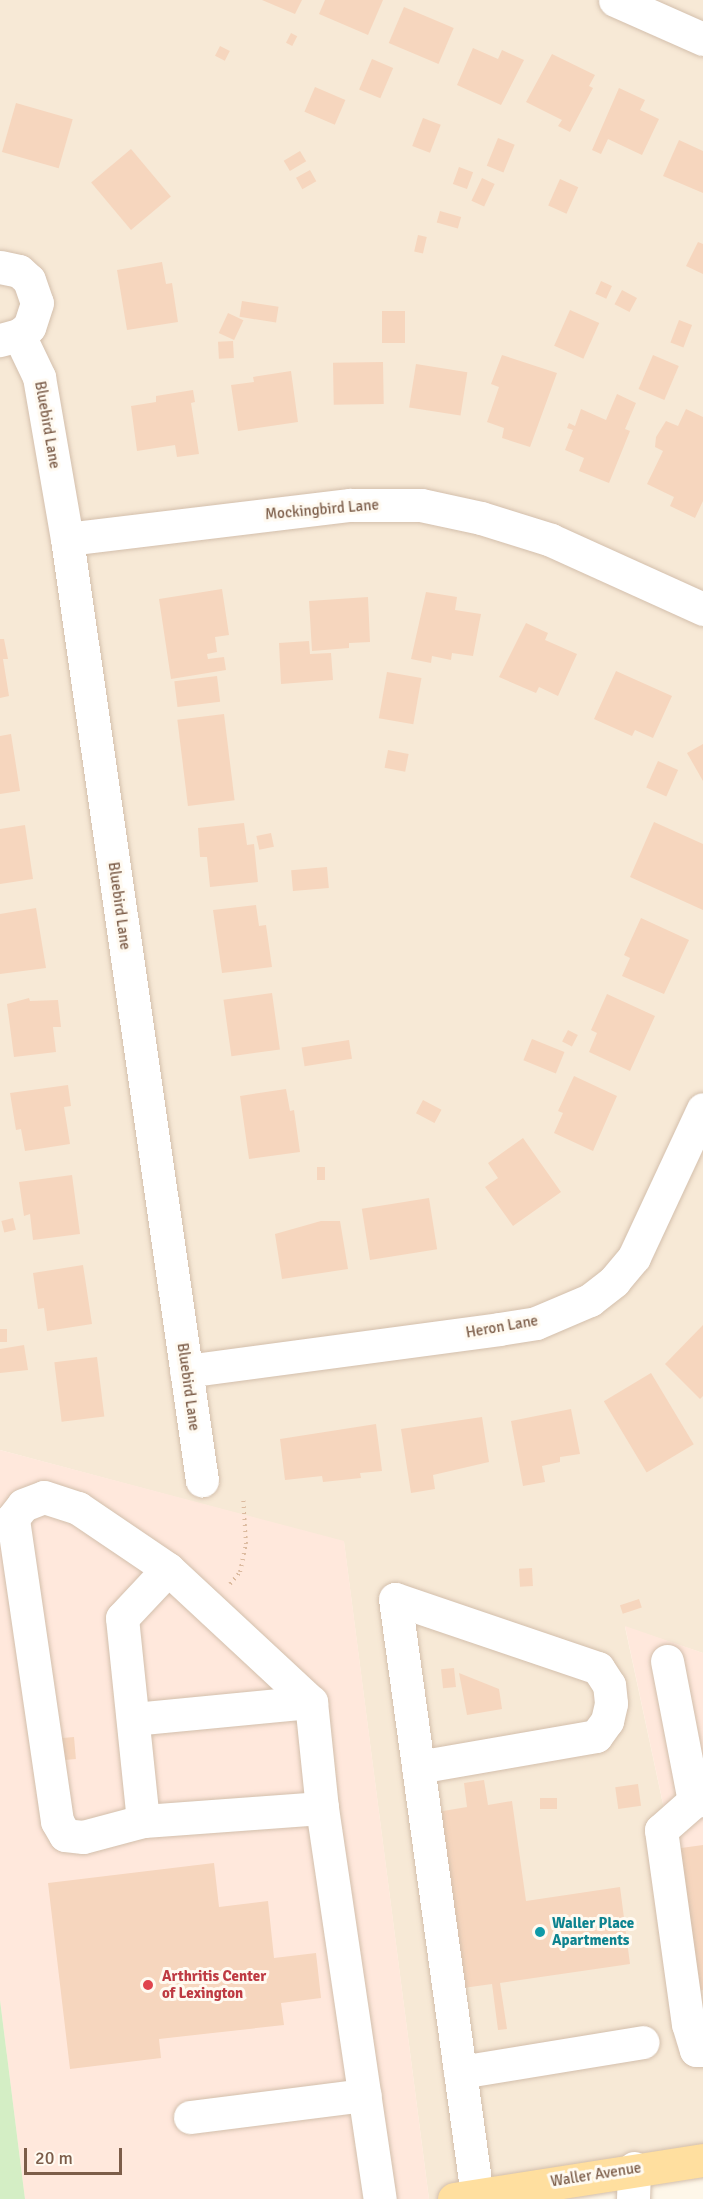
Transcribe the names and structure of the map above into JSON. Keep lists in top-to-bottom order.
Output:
{
  "streets": {
    "main road": ["Waller Avenue"],
    "street": ["Bluebird Lane", "Mockingbird Lane", "Heron Lane"]
  },
  "crossings": [
    ["Bluebird Lane", "Mockingbird Lane"],
    ["Bluebird Lane", "Heron Lane"]
  ],
  "places": ["Waller Place Apartments", "Arthritis Center of Lexington"],
  "scale_bar": "20 m"
}
